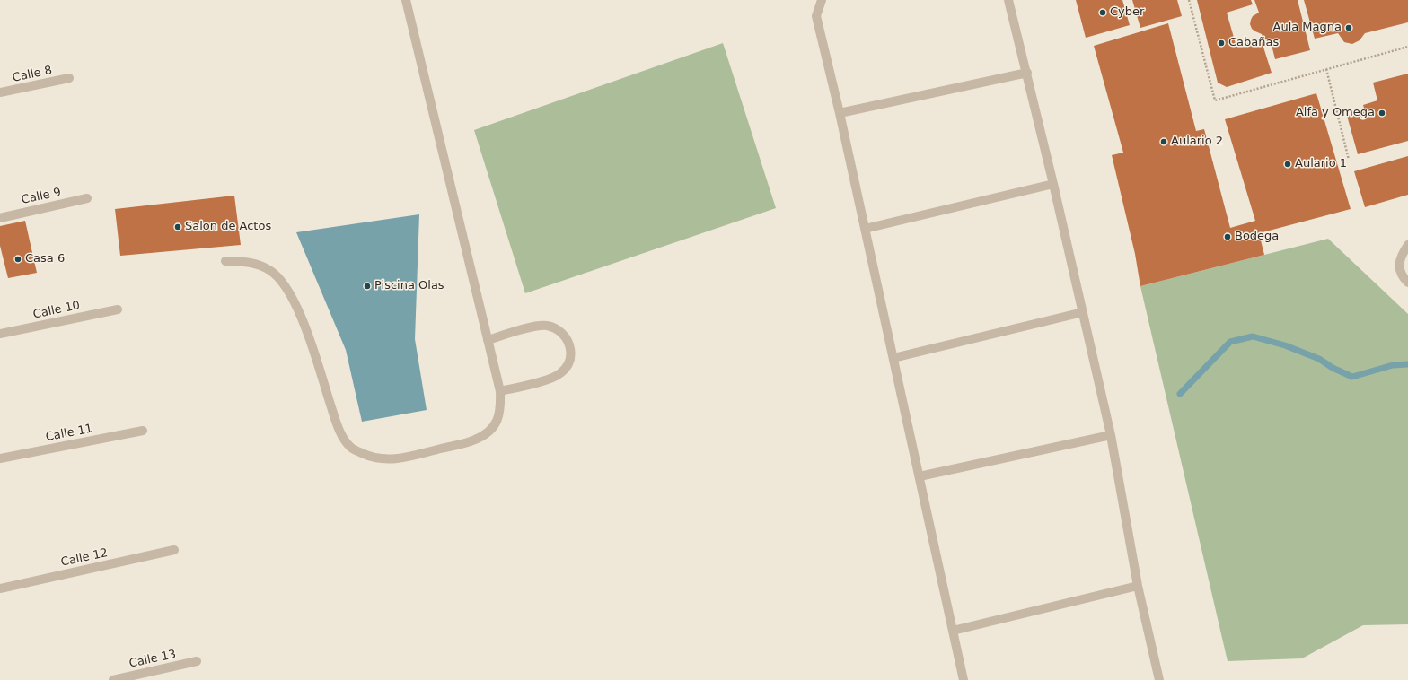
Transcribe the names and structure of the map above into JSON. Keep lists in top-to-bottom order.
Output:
{
  "streets": {
    "street": [
      "Calle 8",
      "Calle 9",
      "Calle 10",
      "Calle 11",
      "Calle 12",
      "Calle 13"
    ]
  },
  "places": [
    "Cyber",
    "Aula Magna",
    "Cabañas",
    "Alfa y Omega",
    "Aulario 2",
    "Aulario 1",
    "Salon de Actos",
    "Bodega",
    "Casa 6",
    "Piscina Olas"
  ]
}
